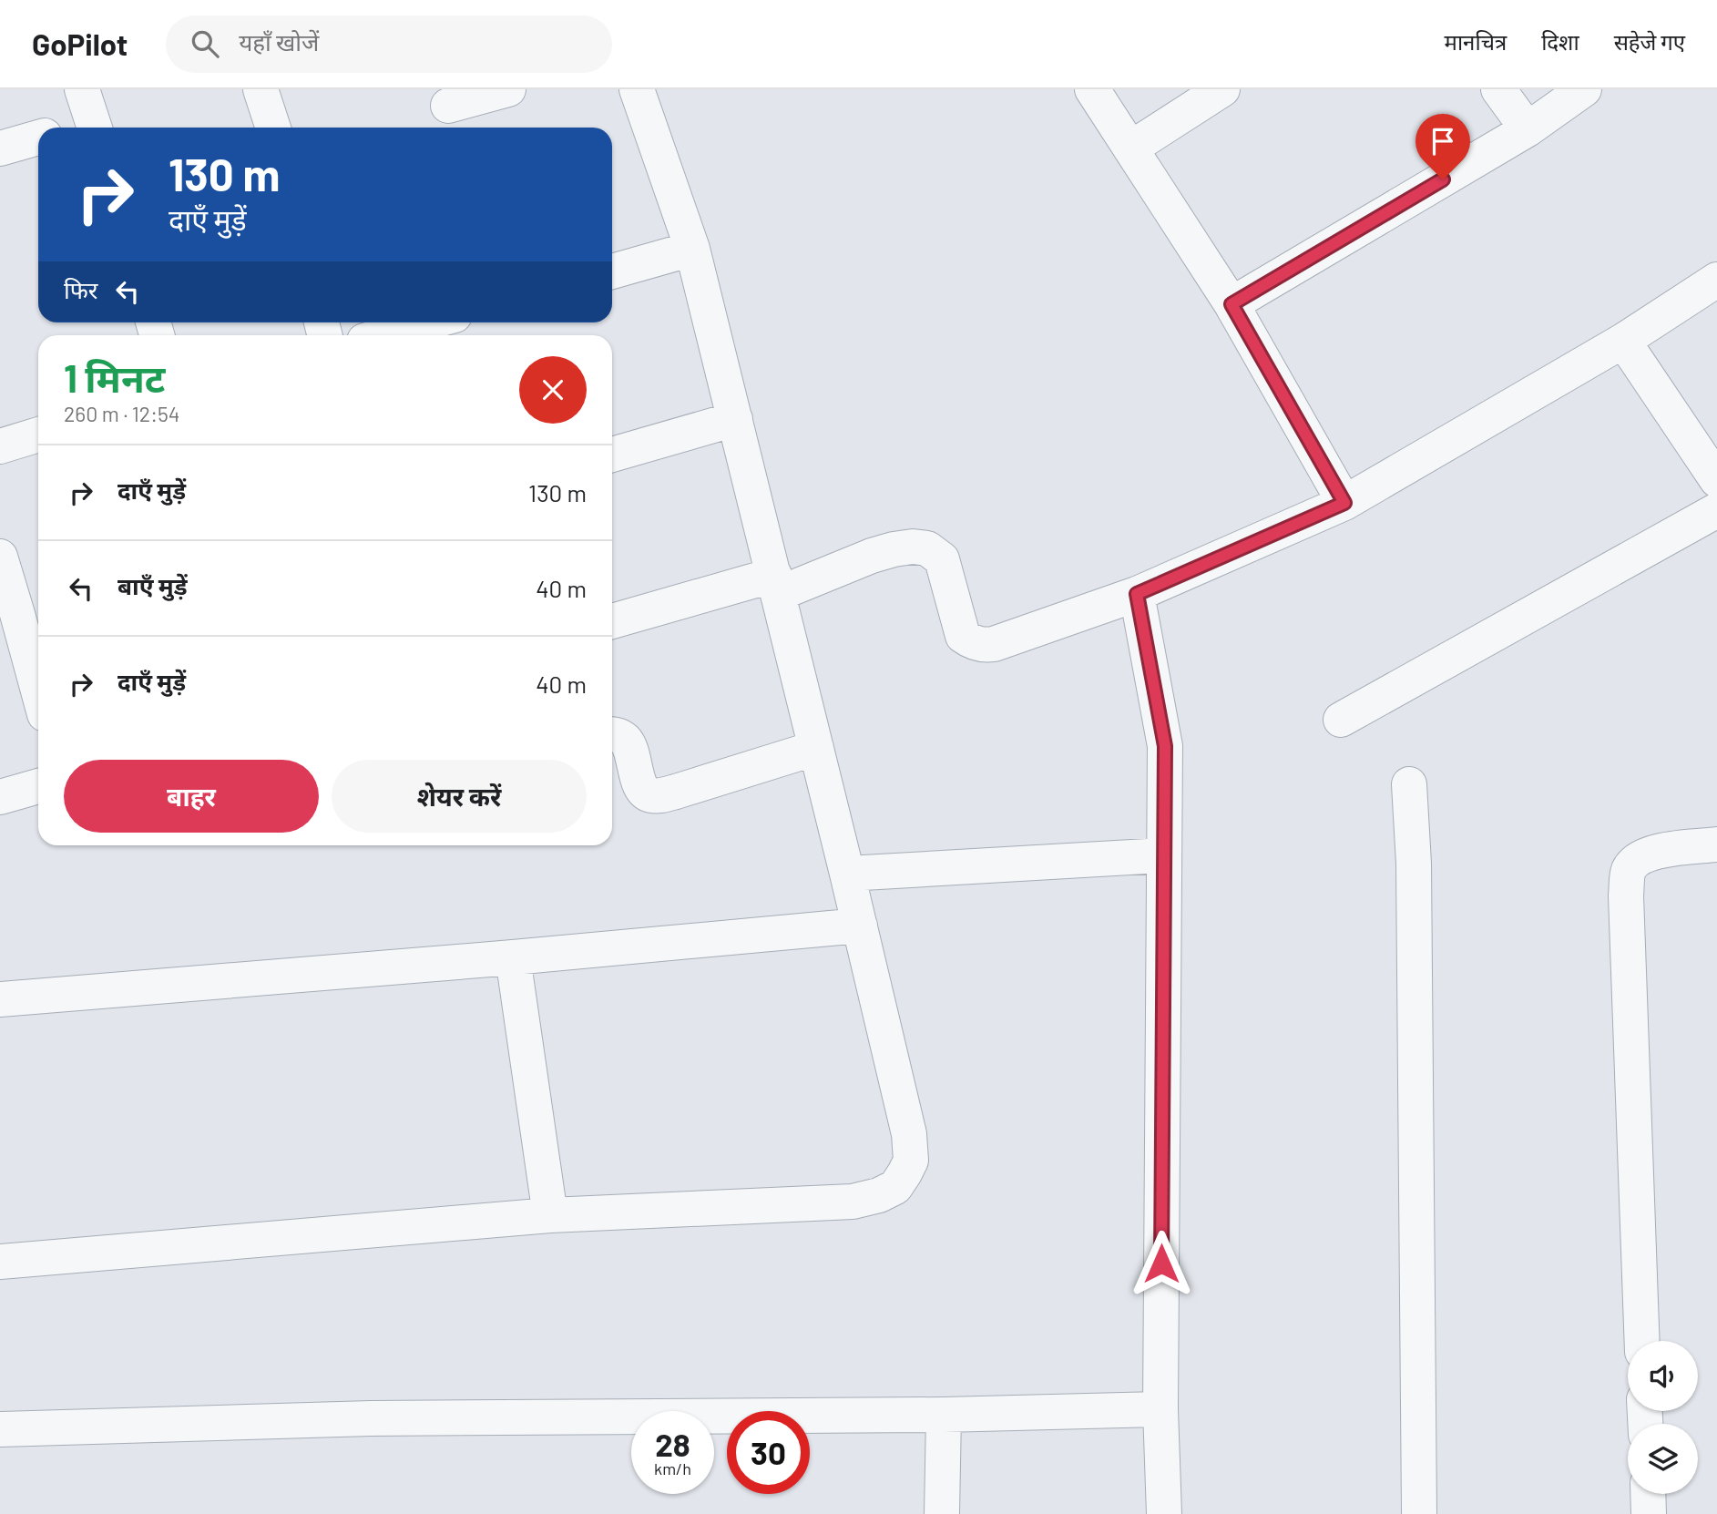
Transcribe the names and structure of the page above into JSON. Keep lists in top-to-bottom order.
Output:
{
  "page": {
    "header": "GoPilot",
    "search": "यहाँ खोजें",
    "nav": ["मानचित्र", "दिशा", "सहेजे गए"],
    "turn": ["130 m", "दाएँ मुड़ें"],
    "then": "फिर",
    "heading": ["1 मिनट", "260 m · 12:54"],
    "list": [
      {
        "name": "दाएँ मुड़ें",
        "value": "130 m"
      },
      {
        "name": "बाएँ मुड़ें",
        "value": "40 m"
      },
      {
        "name": "दाएँ मुड़ें",
        "value": "40 m"
      }
    ],
    "buttons": ["बाहर", "शेयर करें"],
    "speed": "28 km/h",
    "limit": "30"
  }
}
